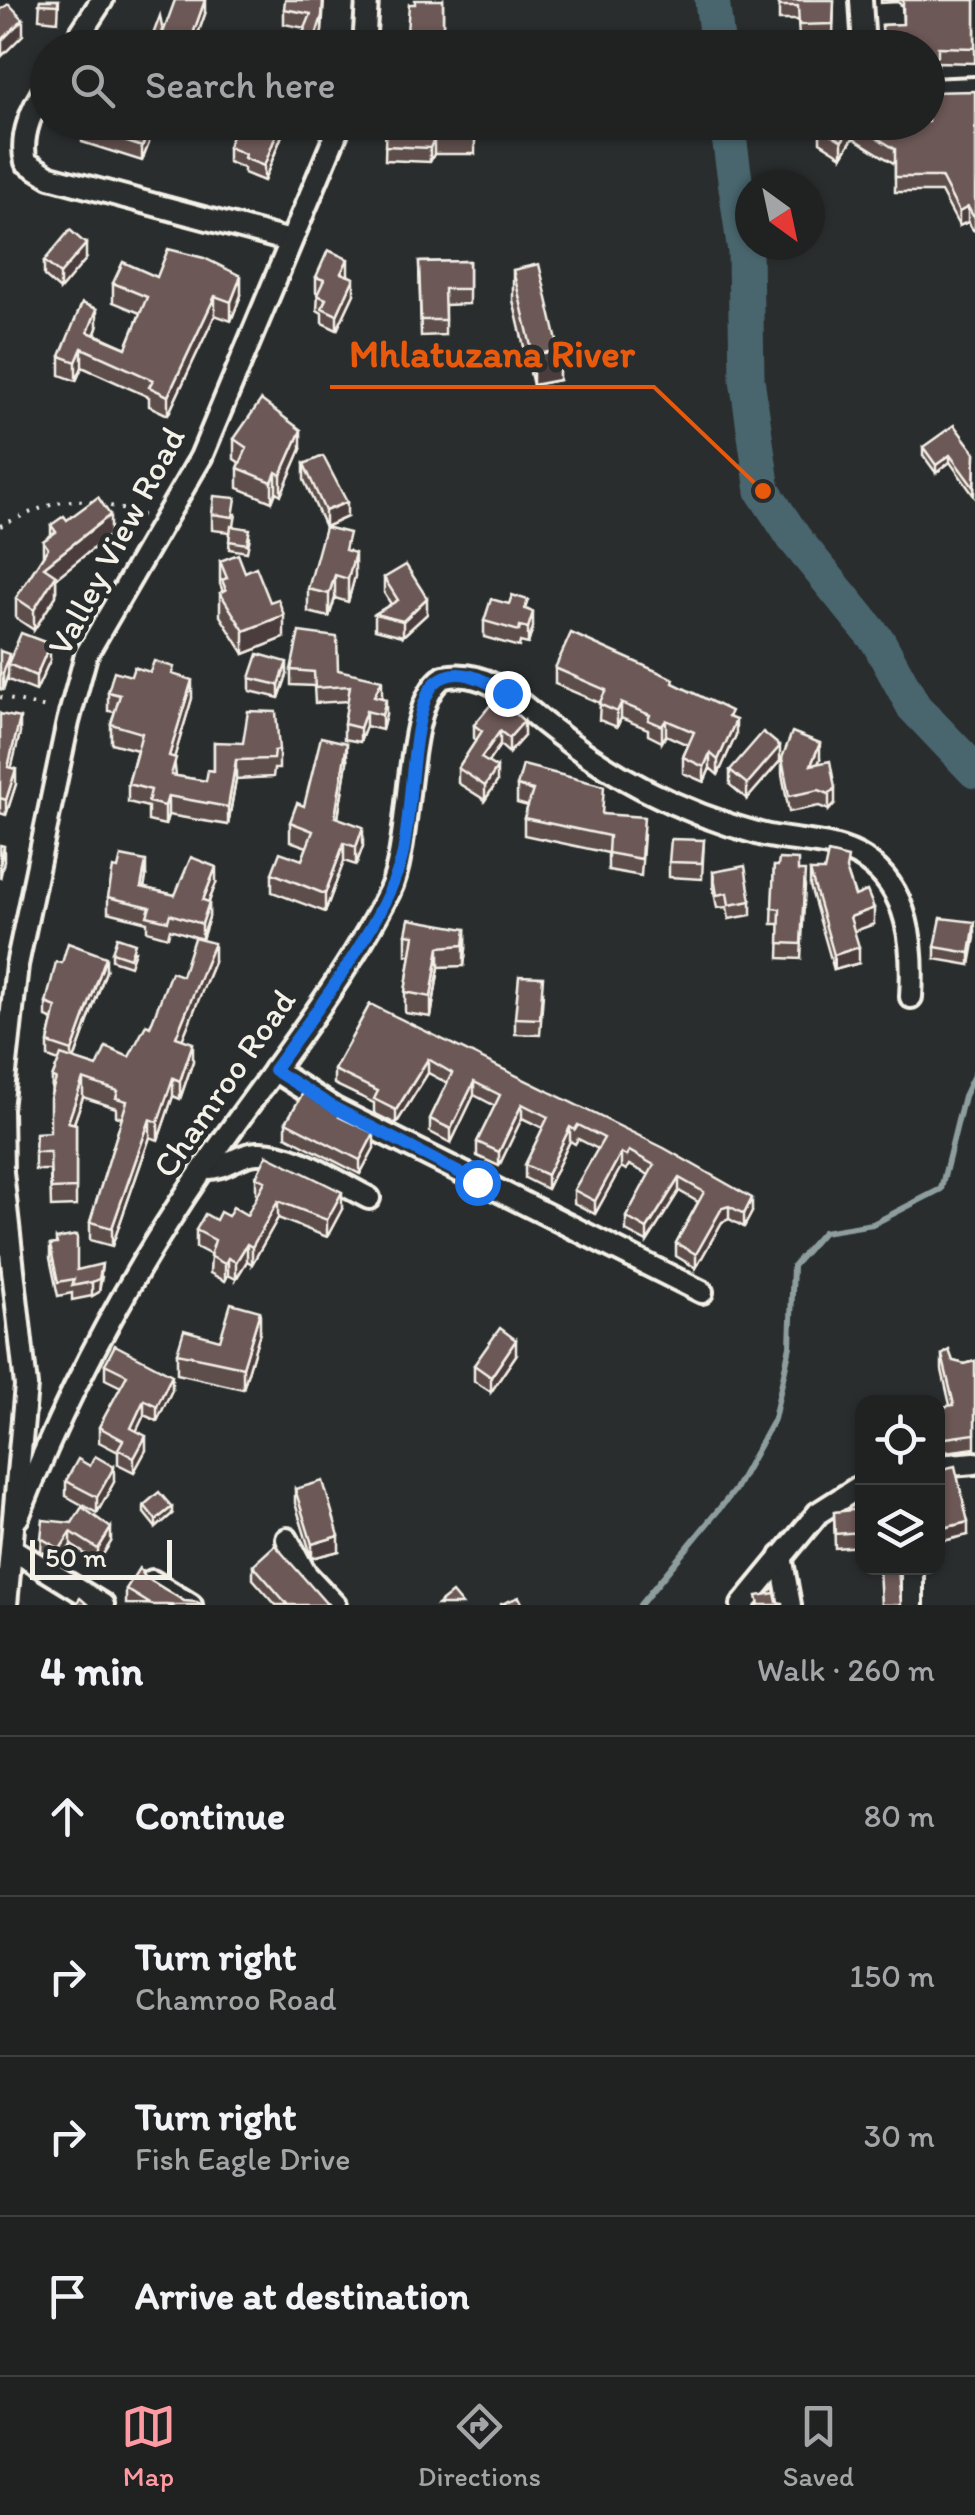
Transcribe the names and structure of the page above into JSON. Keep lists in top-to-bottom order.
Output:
{
  "streets": {
    "street": ["Valley View Road", "Chamroo Road"]
  },
  "crossings": [
    ["Valley View Road", "Chamroo Road"]
  ],
  "places": ["Mhlatuzana River"],
  "scale_bar": "50 m",
  "north": "bottom right",
  "page": {
    "search": "Search here",
    "scale": "50 m",
    "heading": ["4 min", "Walk · 260 m"],
    "list": [
      ["Continue", "80 m"],
      ["Turn right", "Chamroo Road", "150 m"],
      ["Turn right", "Fish Eagle Drive", "30 m"],
      "Arrive at destination"
    ],
    "nav": ["Map", "Directions", "Saved"]
  }
}
